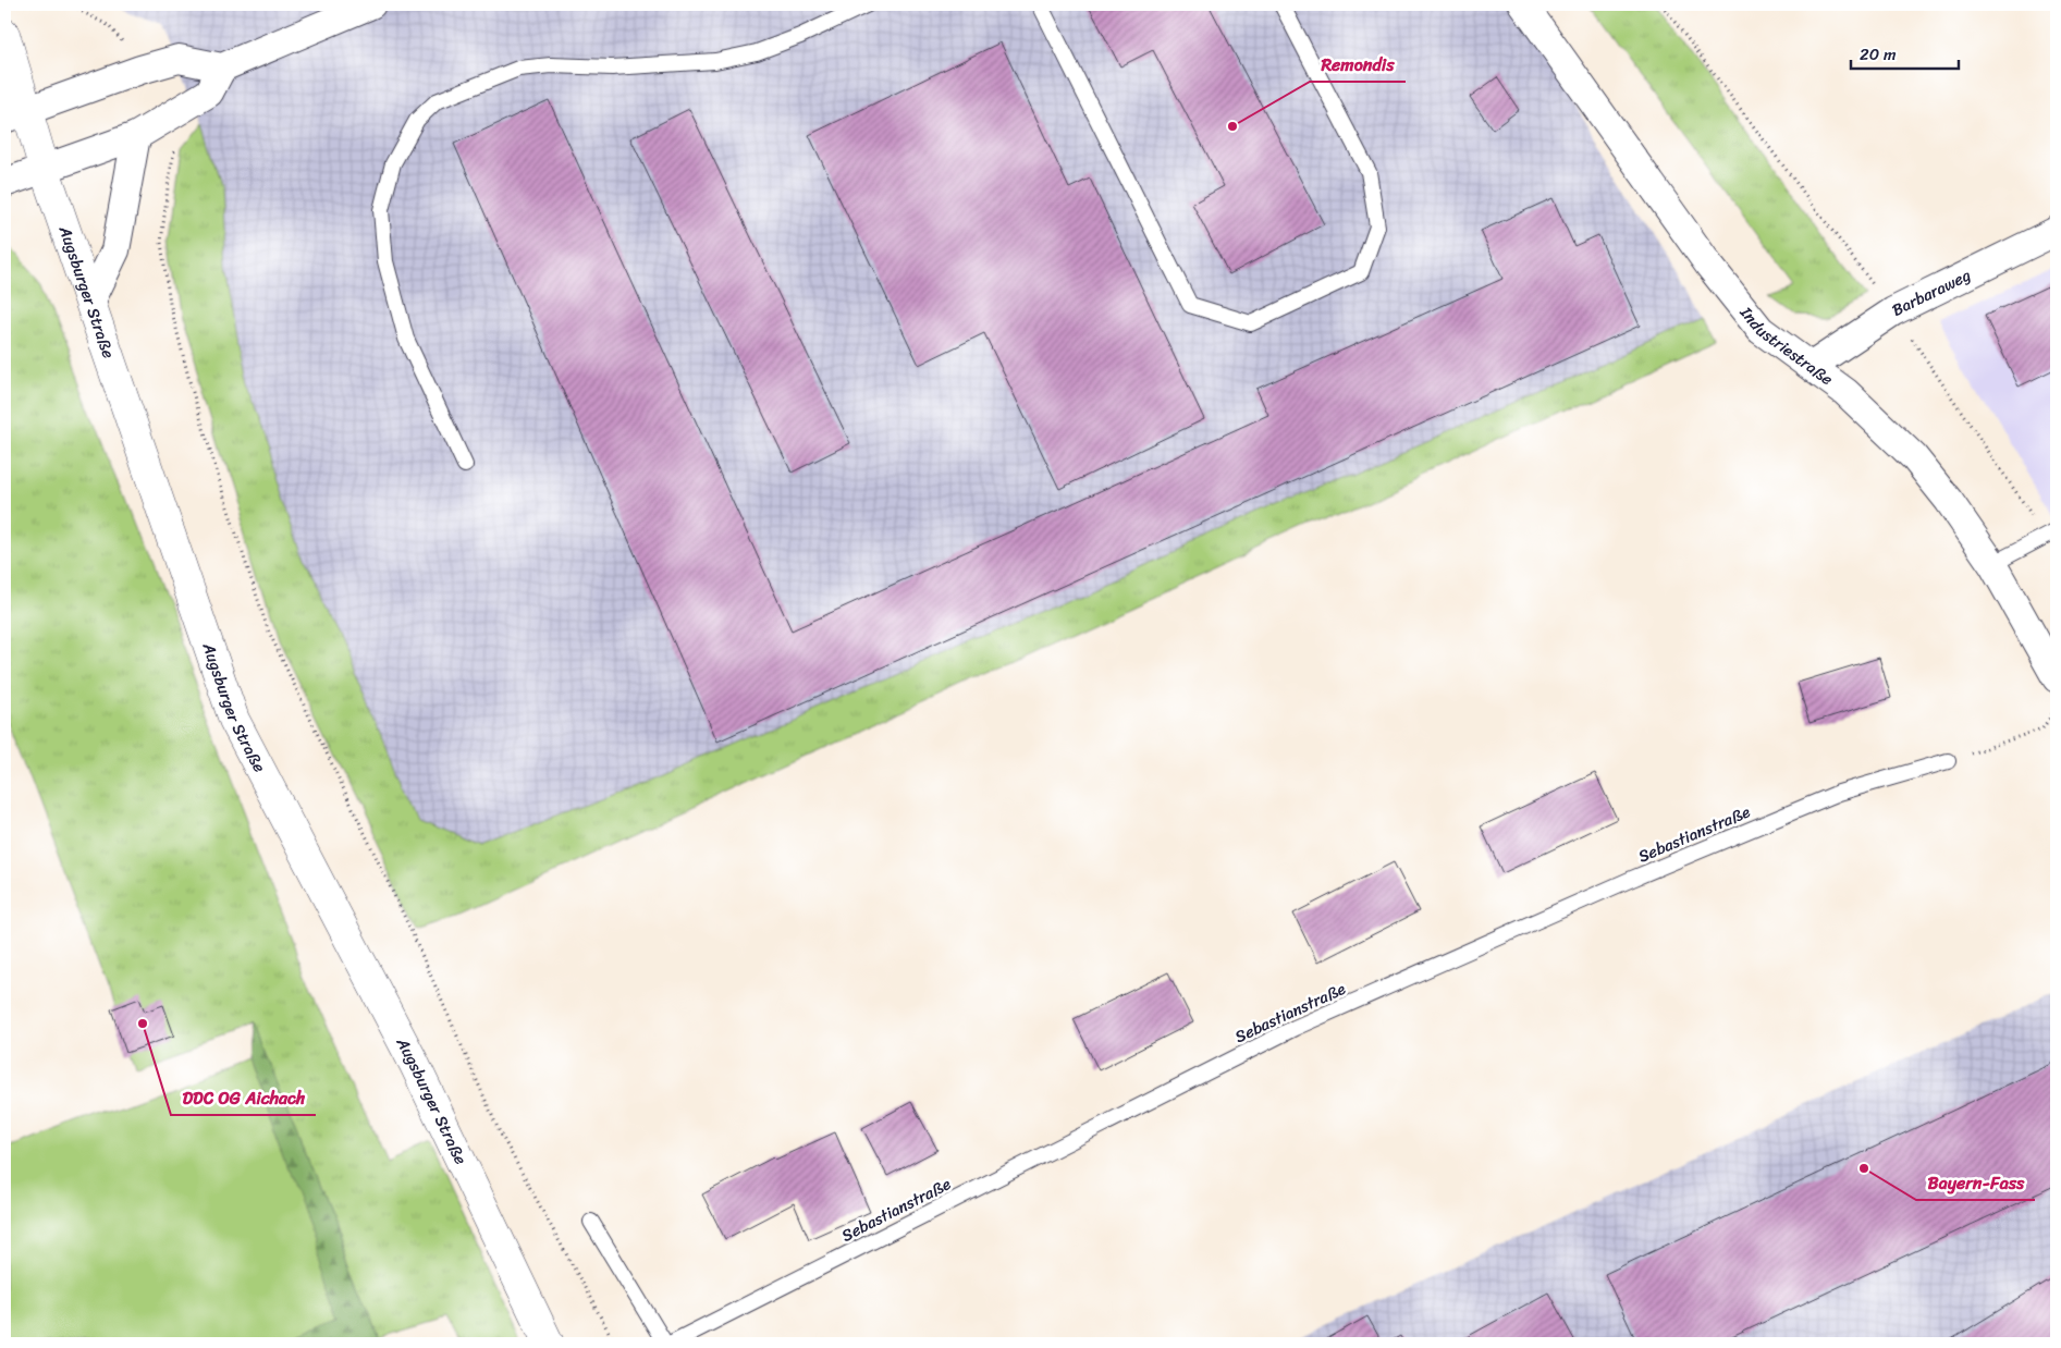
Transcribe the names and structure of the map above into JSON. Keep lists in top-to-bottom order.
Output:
{
  "streets": {
    "main road": ["Augsburger Straße"],
    "street": ["Barbaraweg", "Industriestraße"],
    "lane": ["Sebastianstraße"]
  },
  "crossings": [
    ["Barbaraweg", "Industriestraße"]
  ],
  "places": ["Remondis", "DDC OG Aichach", "Bayern-Fass"],
  "scale_bar": "20 m"
}
